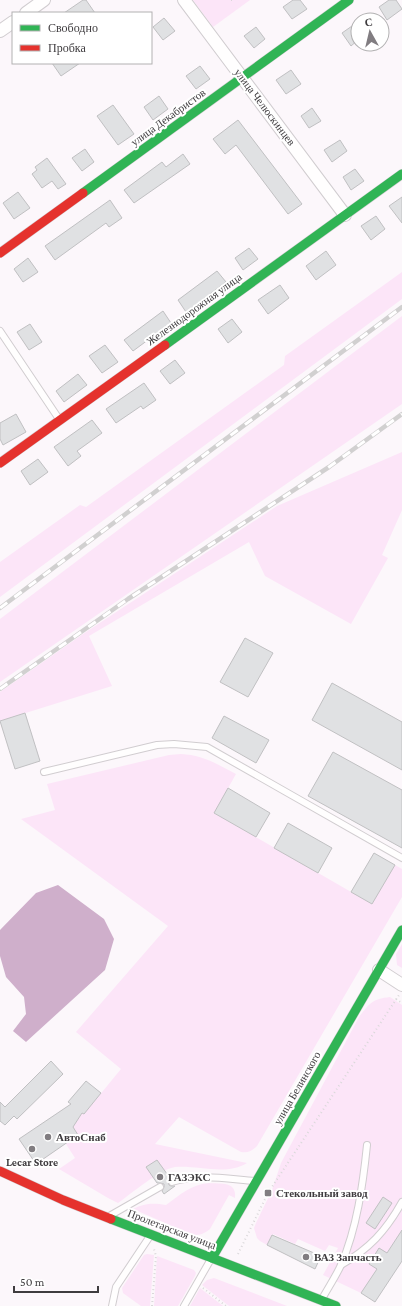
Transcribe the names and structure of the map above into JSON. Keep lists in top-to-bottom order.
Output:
{
  "streets": {
    "street": [
      "улица Челюскинцев",
      "улица Декабристов",
      "Железнодорожная улица",
      "улица Белинского",
      "Пролетарская улица"
    ]
  },
  "crossings": [
    ["улица Челюскинцев", "улица Декабристов"],
    ["улица Челюскинцев", "Железнодорожная улица"],
    ["улица Белинского", "Пролетарская улица"]
  ],
  "places": {
    "other": [
      "АвтоСнаб",
      "Lecar Store",
      "ГАЗЭКС",
      "ВАЗ Запчасть"
    ],
    "transit": ["Стекольный завод"]
  },
  "legend": ["Свободно", "Пробка"],
  "scale_bar": "50 m",
  "north": "top"
}
